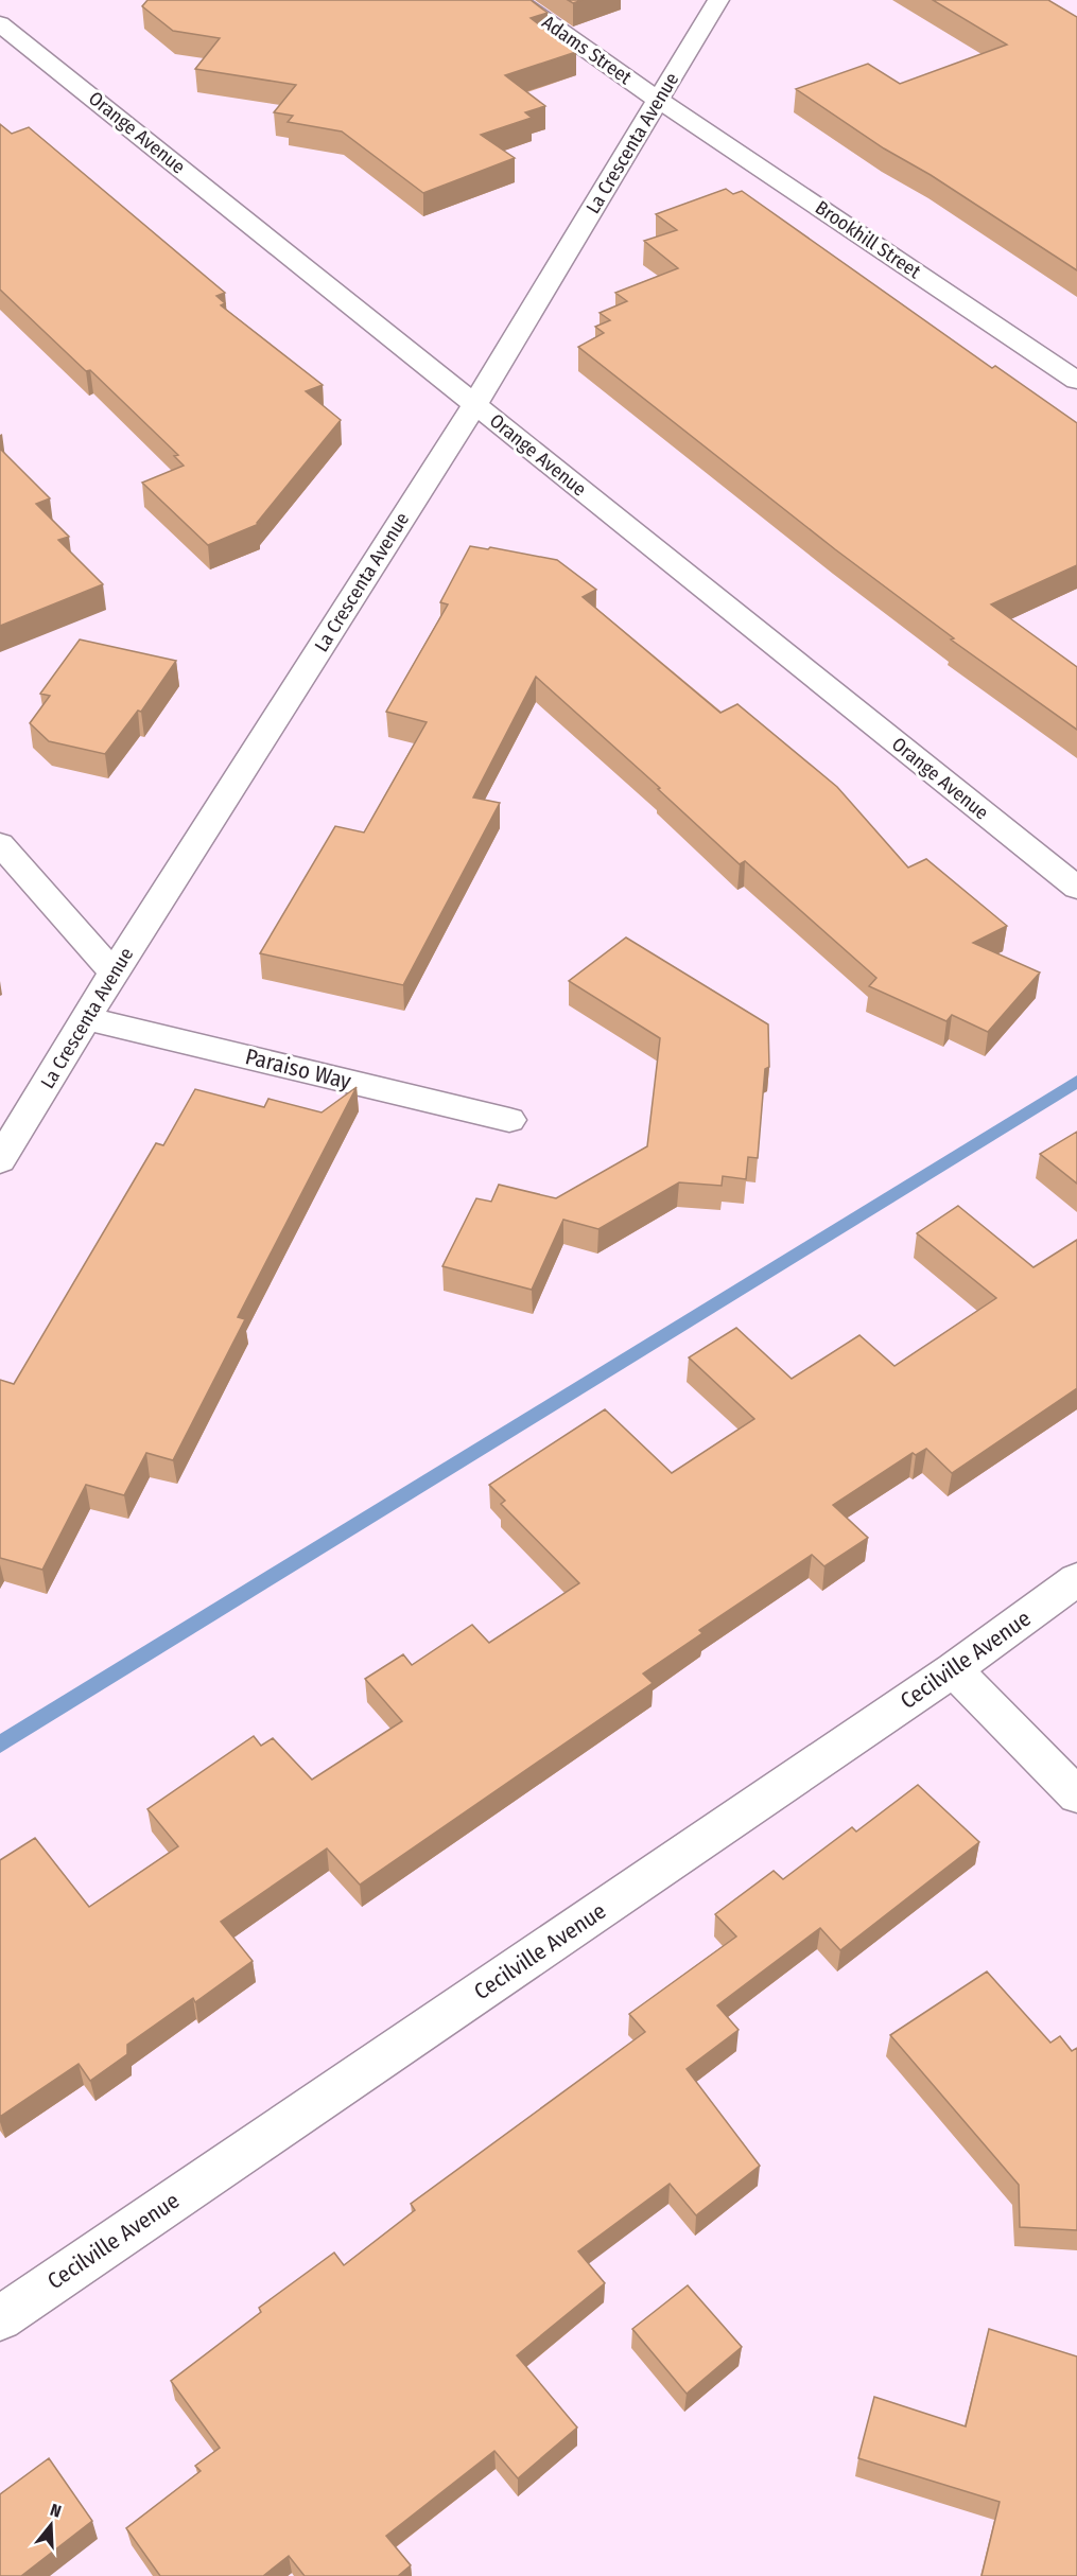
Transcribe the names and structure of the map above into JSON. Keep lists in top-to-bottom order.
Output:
{
  "streets": {
    "street": [
      "Adams Street",
      "Orange Avenue",
      "La Crescenta Avenue",
      "Brookhill Street",
      "Paraiso Way",
      "Cecilville Avenue"
    ]
  },
  "crossings": [
    ["Adams Street", "La Crescenta Avenue"],
    ["Adams Street", "Brookhill Street"],
    ["Orange Avenue", "La Crescenta Avenue"],
    ["La Crescenta Avenue", "Brookhill Street"],
    ["La Crescenta Avenue", "Paraiso Way"]
  ],
  "north": "top"
}
